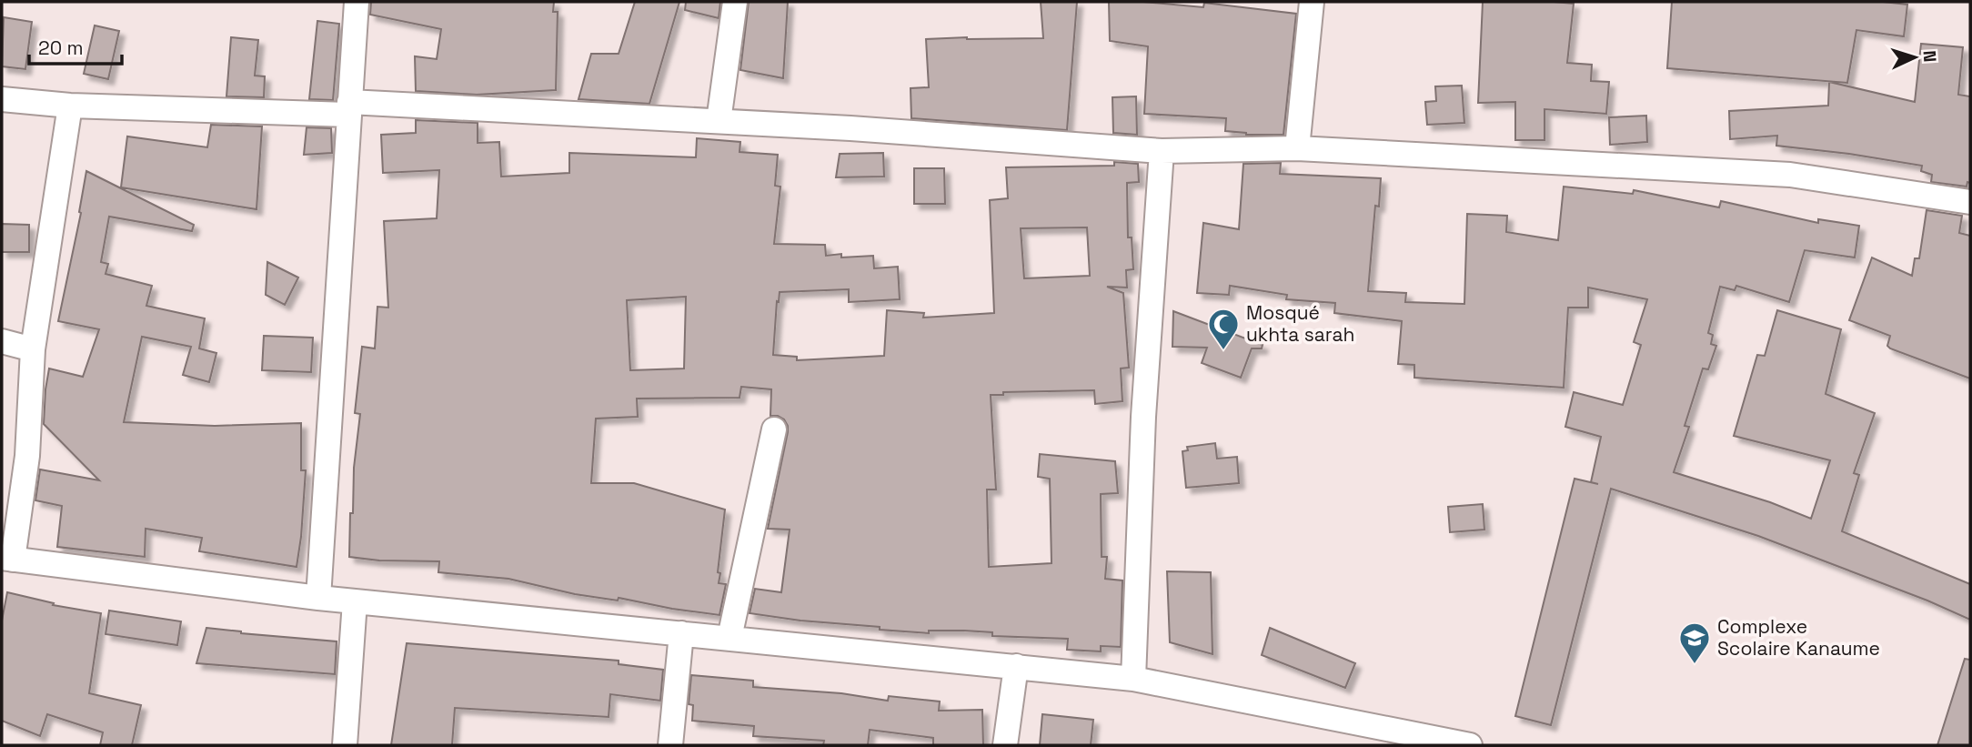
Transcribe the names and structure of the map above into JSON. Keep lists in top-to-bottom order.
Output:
{
  "places": {
    "mosque": ["Mosqué ukhta sarah"],
    "school or university": ["Complexe Scolaire Kanaume"]
  },
  "scale_bar": "20 m",
  "north": "right"
}
